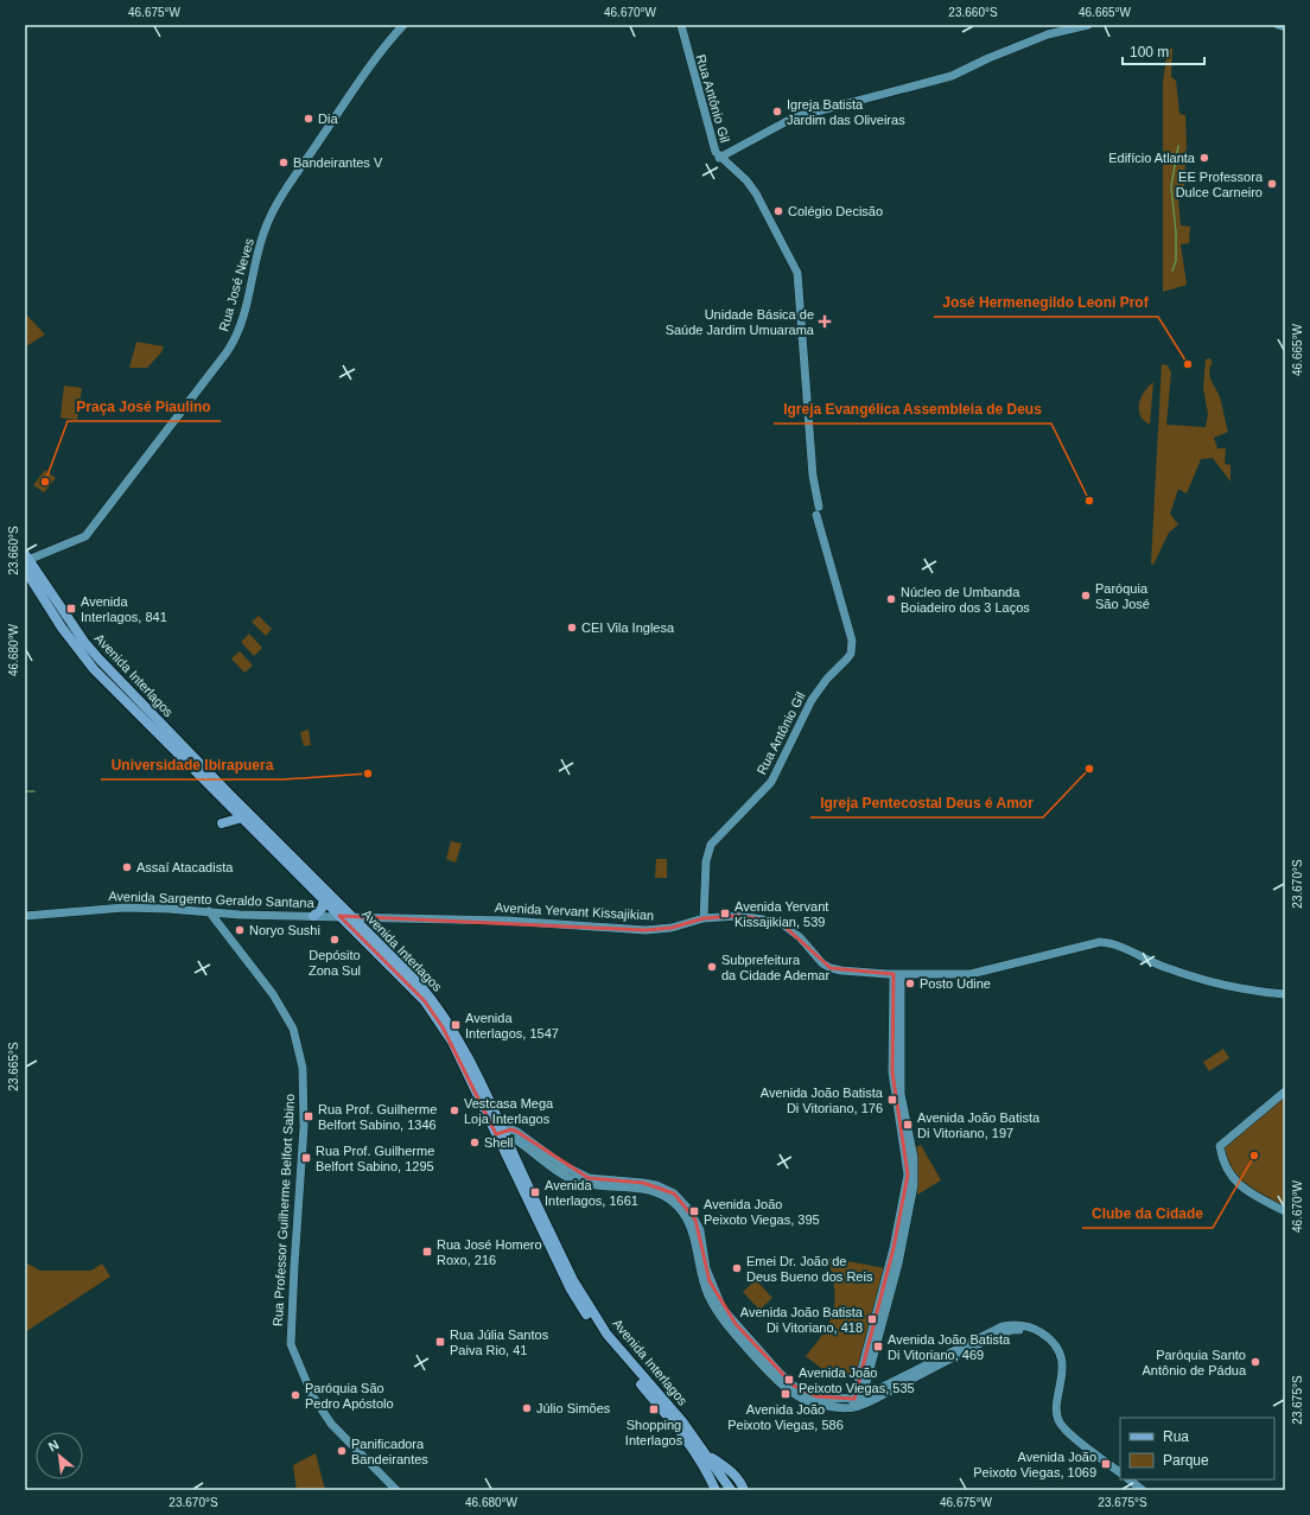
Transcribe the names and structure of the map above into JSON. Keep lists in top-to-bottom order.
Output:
{
  "streets": {
    "main road": ["Avenida Interlagos"],
    "street": [
      "Rua Antônio Gil",
      "Rua José Neves",
      "Avenida Sargento Geraldo Santana",
      "Avenida Yervant Kissajikian",
      "Rua Professor Guilherme Belfort Sabino"
    ]
  },
  "crossings": [
    ["Rua Antônio Gil", "Avenida Yervant Kissajikian"],
    ["Rua José Neves", "Avenida Interlagos"],
    ["Avenida Interlagos", "Avenida Sargento Geraldo Santana"],
    ["Avenida Interlagos", "Avenida Yervant Kissajikian"],
    ["Avenida Sargento Geraldo Santana", "Avenida Yervant Kissajikian"],
    ["Avenida Sargento Geraldo Santana", "Rua Professor Guilherme Belfort Sabino"]
  ],
  "places": {
    "other": [
      "Igreja Batista Jardim das Oliveiras",
      "Dia",
      "Edifício Atlanta",
      "Bandeirantes V",
      "EE Professora Dulce Carneiro",
      "Colégio Decisão",
      "José Hermenegildo Leoni Prof",
      "Praça José Piaulino",
      "Igreja Evangélica Assembleia de Deus",
      "Paróquia São José",
      "Núcleo de Umbanda Boiadeiro dos 3 Laços",
      "CEI Vila Inglesa",
      "Igreja Pentecostal Deus é Amor",
      "Universidade Ibirapuera",
      "Assaí Atacadista",
      "Noryo Sushi",
      "Depósito Zona Sul",
      "Subprefeitura da Cidade Ademar",
      "Posto Udine",
      "Vestcasa Mega Loja Interlagos",
      "Shell",
      "Clube da Cidade",
      "Emei Dr. João de Deus Bueno dos Reis",
      "Paróquia Santo Antônio de Pádua",
      "Paróquia São Pedro Apóstolo",
      "Júlio Simões",
      "Panificadora Bandeirantes"
    ],
    "health": ["Unidade Básica de Saúde Jardim Umuarama"],
    "transit": [
      "Avenida Interlagos, 841",
      "Avenida Yervant Kissajikian, 539",
      "Avenida Interlagos, 1547",
      "Avenida João Batista Di Vitoriano, 176",
      "Rua Prof. Guilherme Belfort Sabino, 1346",
      "Avenida João Batista Di Vitoriano, 197",
      "Rua Prof. Guilherme Belfort Sabino, 1295",
      "Avenida Interlagos, 1661",
      "Avenida João Peixoto Viegas, 395",
      "Rua José Homero Roxo, 216",
      "Avenida João Batista Di Vitoriano, 418",
      "Rua Júlia Santos Paiva Rio, 41",
      "Avenida João Batista Di Vitoriano, 469",
      "Avenida João Peixoto Viegas, 535",
      "Avenida João Peixoto Viegas, 586",
      "Shopping Interlagos",
      "Avenida João Peixoto Viegas, 1069"
    ]
  },
  "legend": ["Rua", "Parque"],
  "scale_bar": "100 m",
  "north": "top left",
  "coordinates": [
    "46.675°W",
    "46.670°W",
    "23.660°S",
    "46.665°W",
    "46.680°W",
    "23.670°S",
    "23.665°S",
    "23.675°S"
  ]
}
